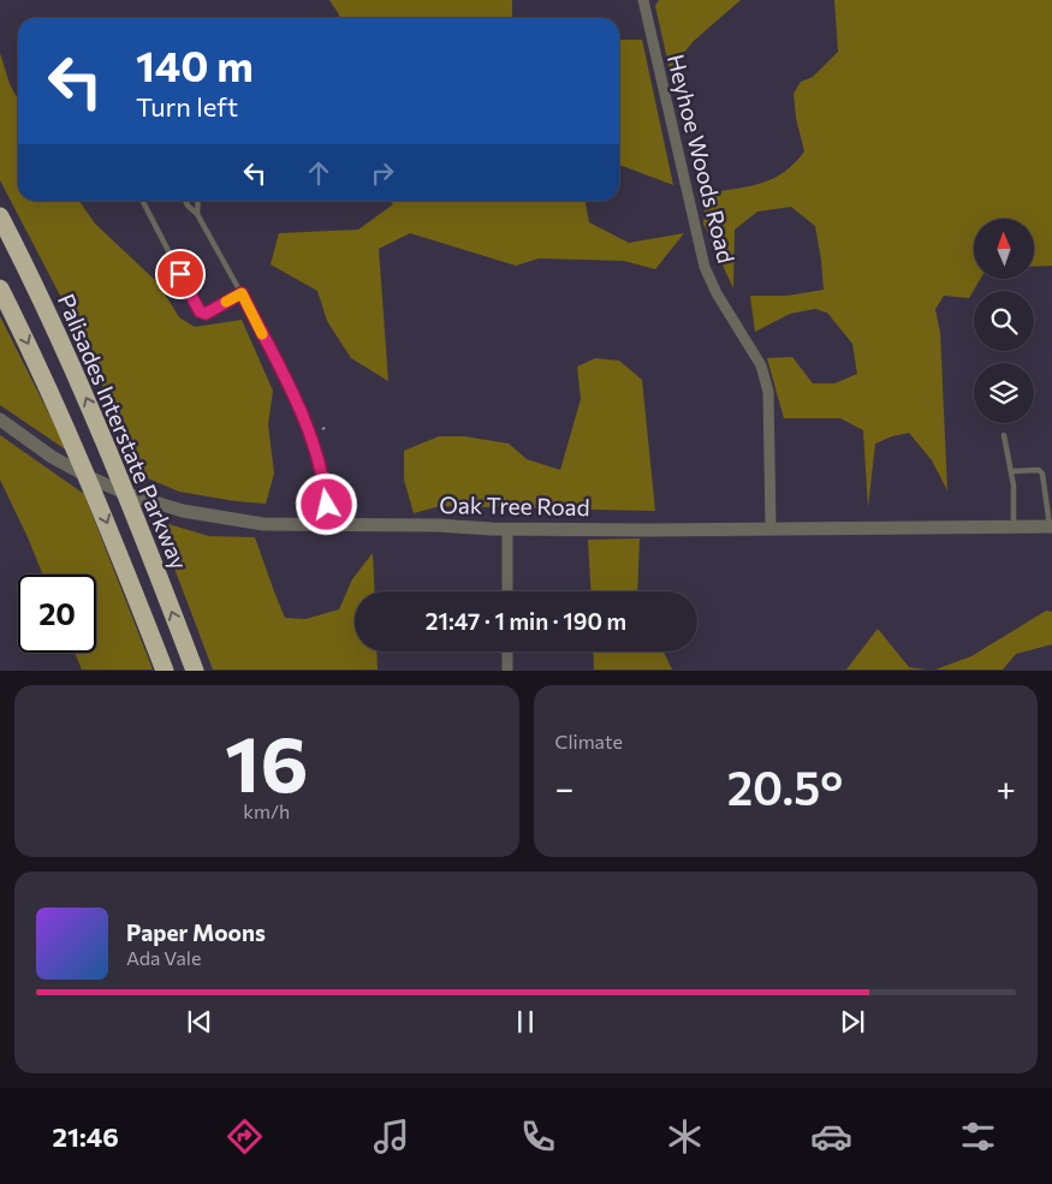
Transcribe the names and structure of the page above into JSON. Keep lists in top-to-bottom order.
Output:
{
  "streets": {
    "highway": ["Palisades Interstate Parkway"],
    "street": ["Heyhoe Woods Road", "Oak Tree Road"]
  },
  "crossings": [
    ["Heyhoe Woods Road", "Oak Tree Road"]
  ],
  "north": "top",
  "page": {
    "turn": ["140 m", "Turn left"],
    "limit": "20",
    "trip": "21:47 · 1 min · 190 m",
    "tile": [
      ["16", "km/h"],
      "Climate"
    ],
    "heat": ["−", "20.5°", "+"],
    "song": ["Paper Moons", "Ada Vale"],
    "tabs": "21:46"
  }
}
